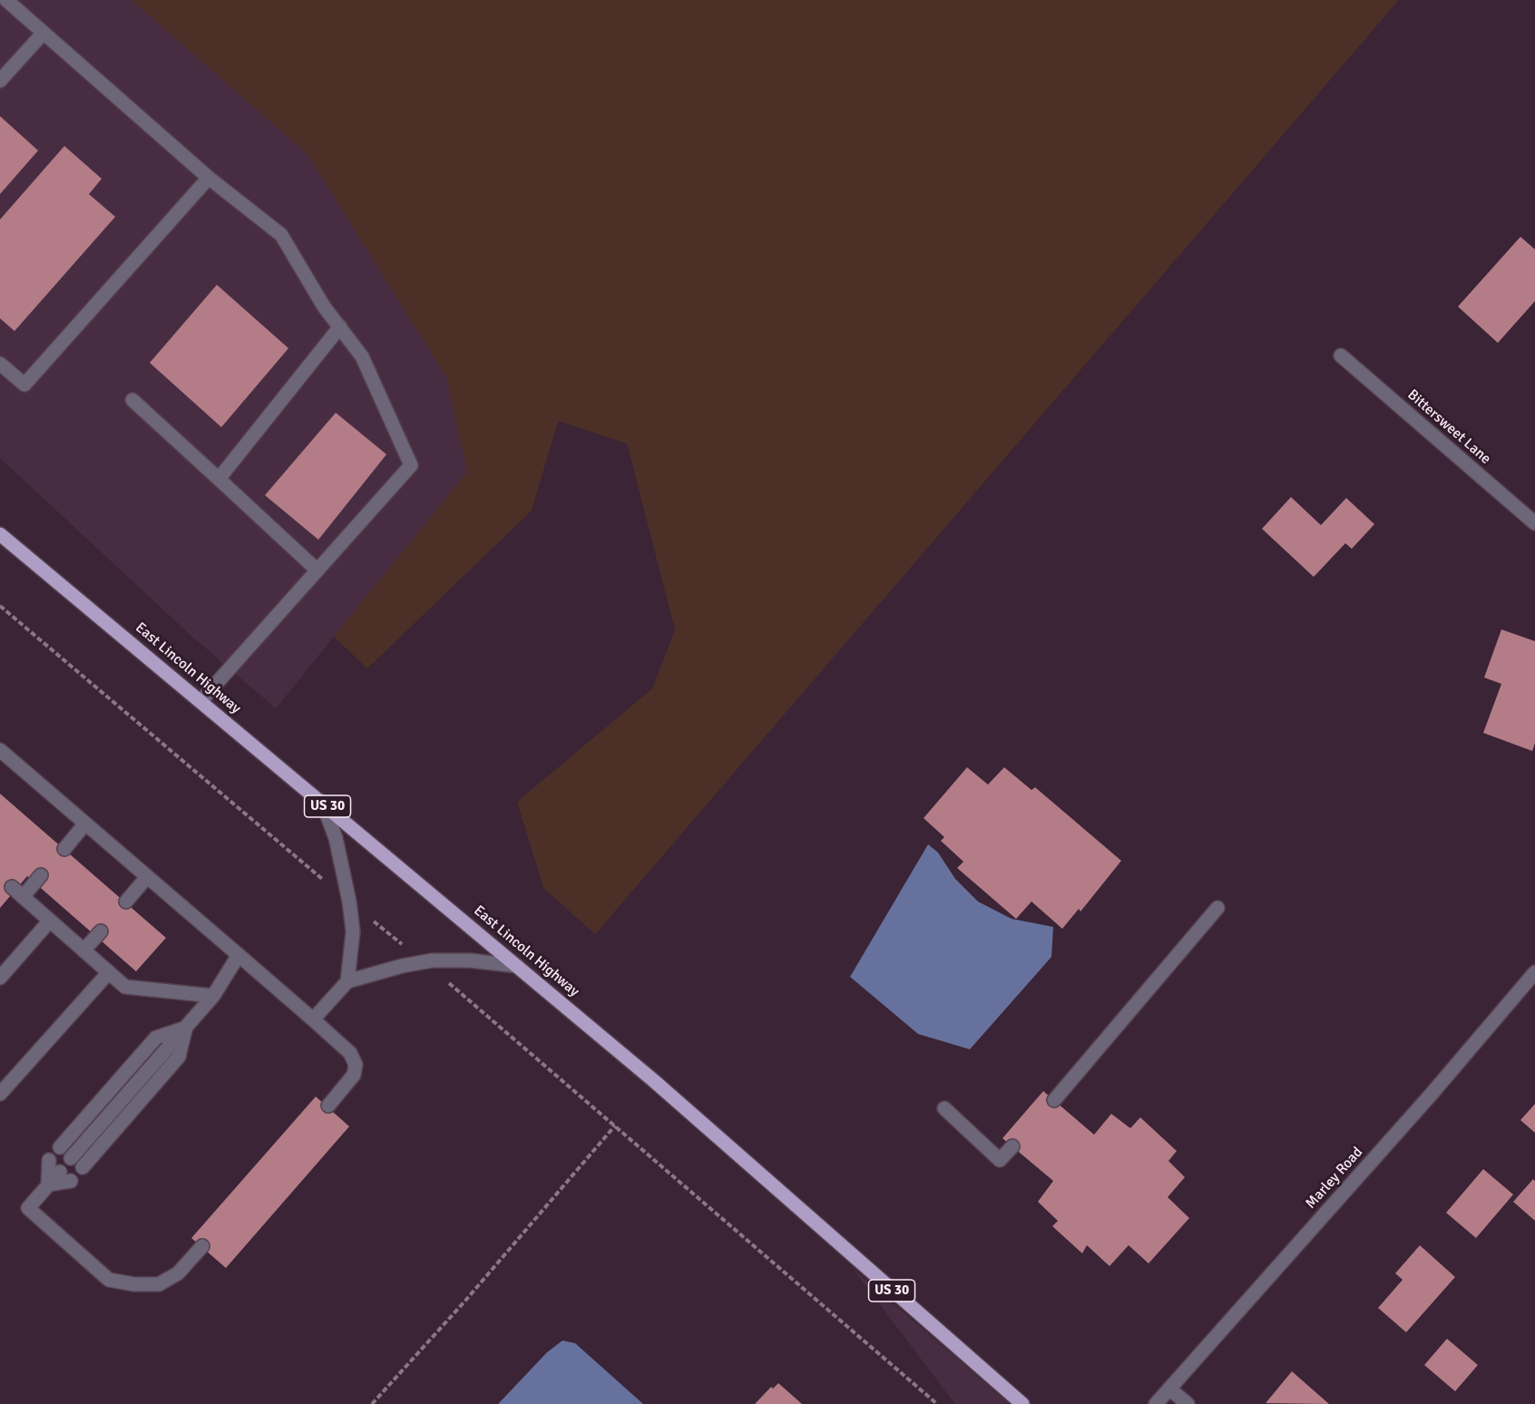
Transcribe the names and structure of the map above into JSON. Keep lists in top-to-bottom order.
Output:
{
  "streets": {
    "main road": ["East Lincoln Highway", "US 30"],
    "street": ["Bittersweet Lane", "Marley Road"]
  }
}
